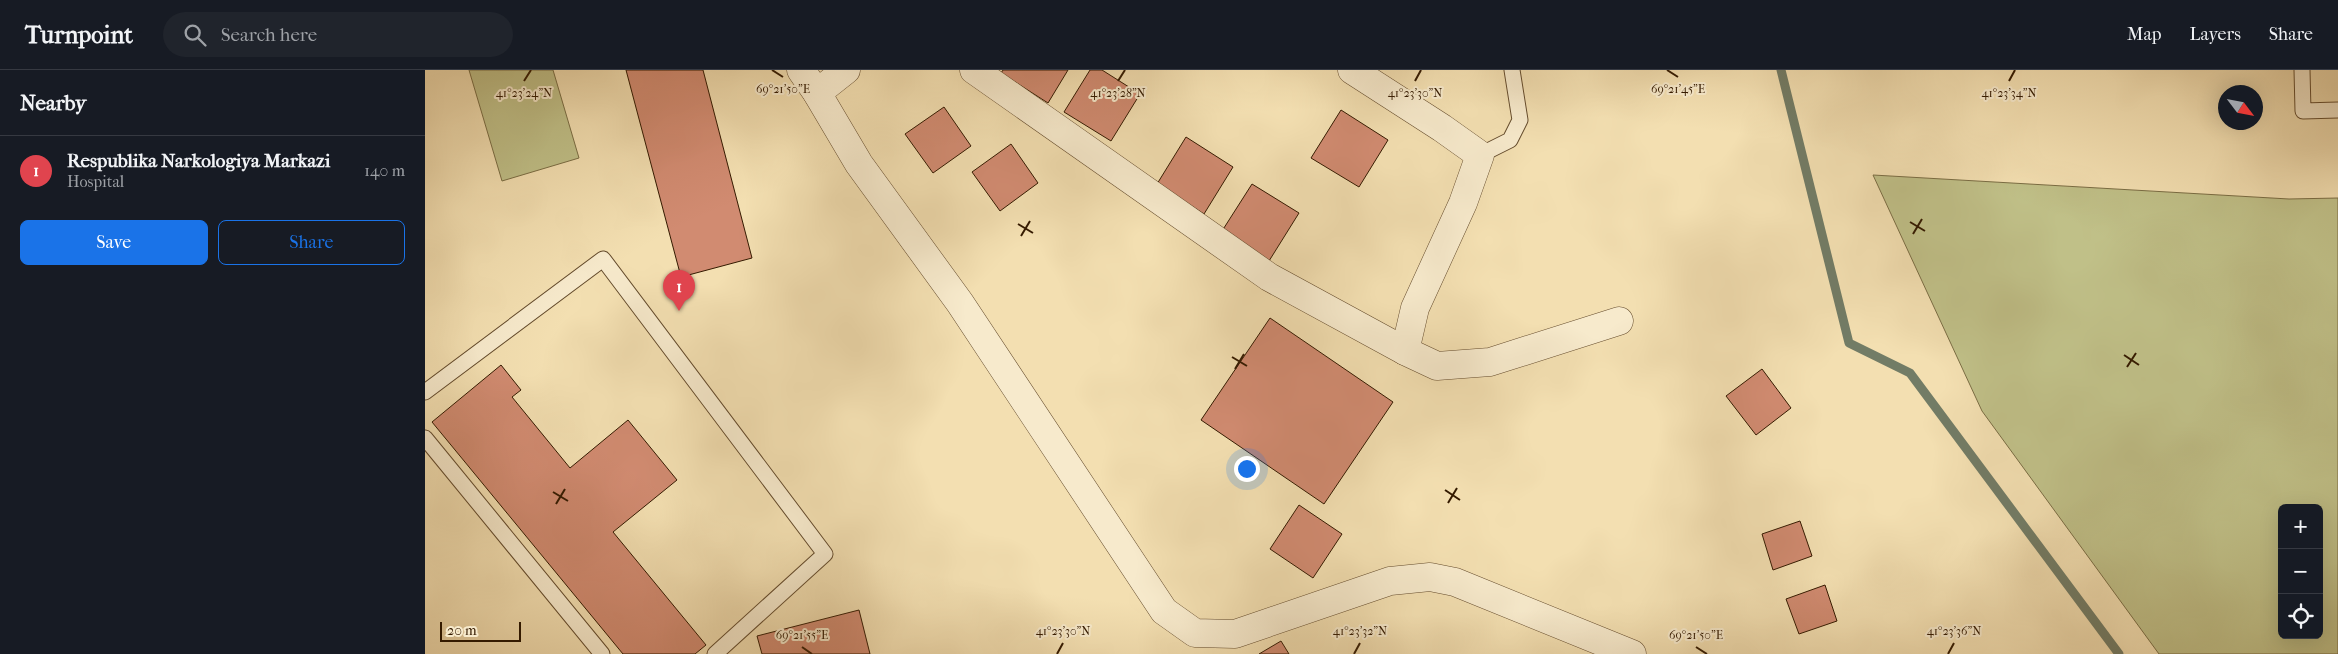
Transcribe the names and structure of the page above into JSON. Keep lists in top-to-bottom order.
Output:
{
  "scale_bar": "20 m",
  "north": "bottom right",
  "page": {
    "header": "Turnpoint",
    "search": "Search here",
    "nav": ["Map", "Layers", "Share"],
    "heading": "Nearby",
    "list": [
      {
        "mark": "1",
        "name": "Respublika Narkologiya Markazi",
        "note": "Hospital",
        "value": "140 m"
      }
    ],
    "buttons": ["Save", "Share"],
    "pins": "1",
    "map_buttons": ["+", "−"],
    "scale": "20 m"
  },
  "coordinates": [
    "69°21'50\"E",
    "69°21'45\"E",
    "41°23'24\"N",
    "41°23'28\"N",
    "41°23'30\"N",
    "41°23'34\"N",
    "41°23'32\"N",
    "41°23'36\"N",
    "69°21'55\"E"
  ]
}
